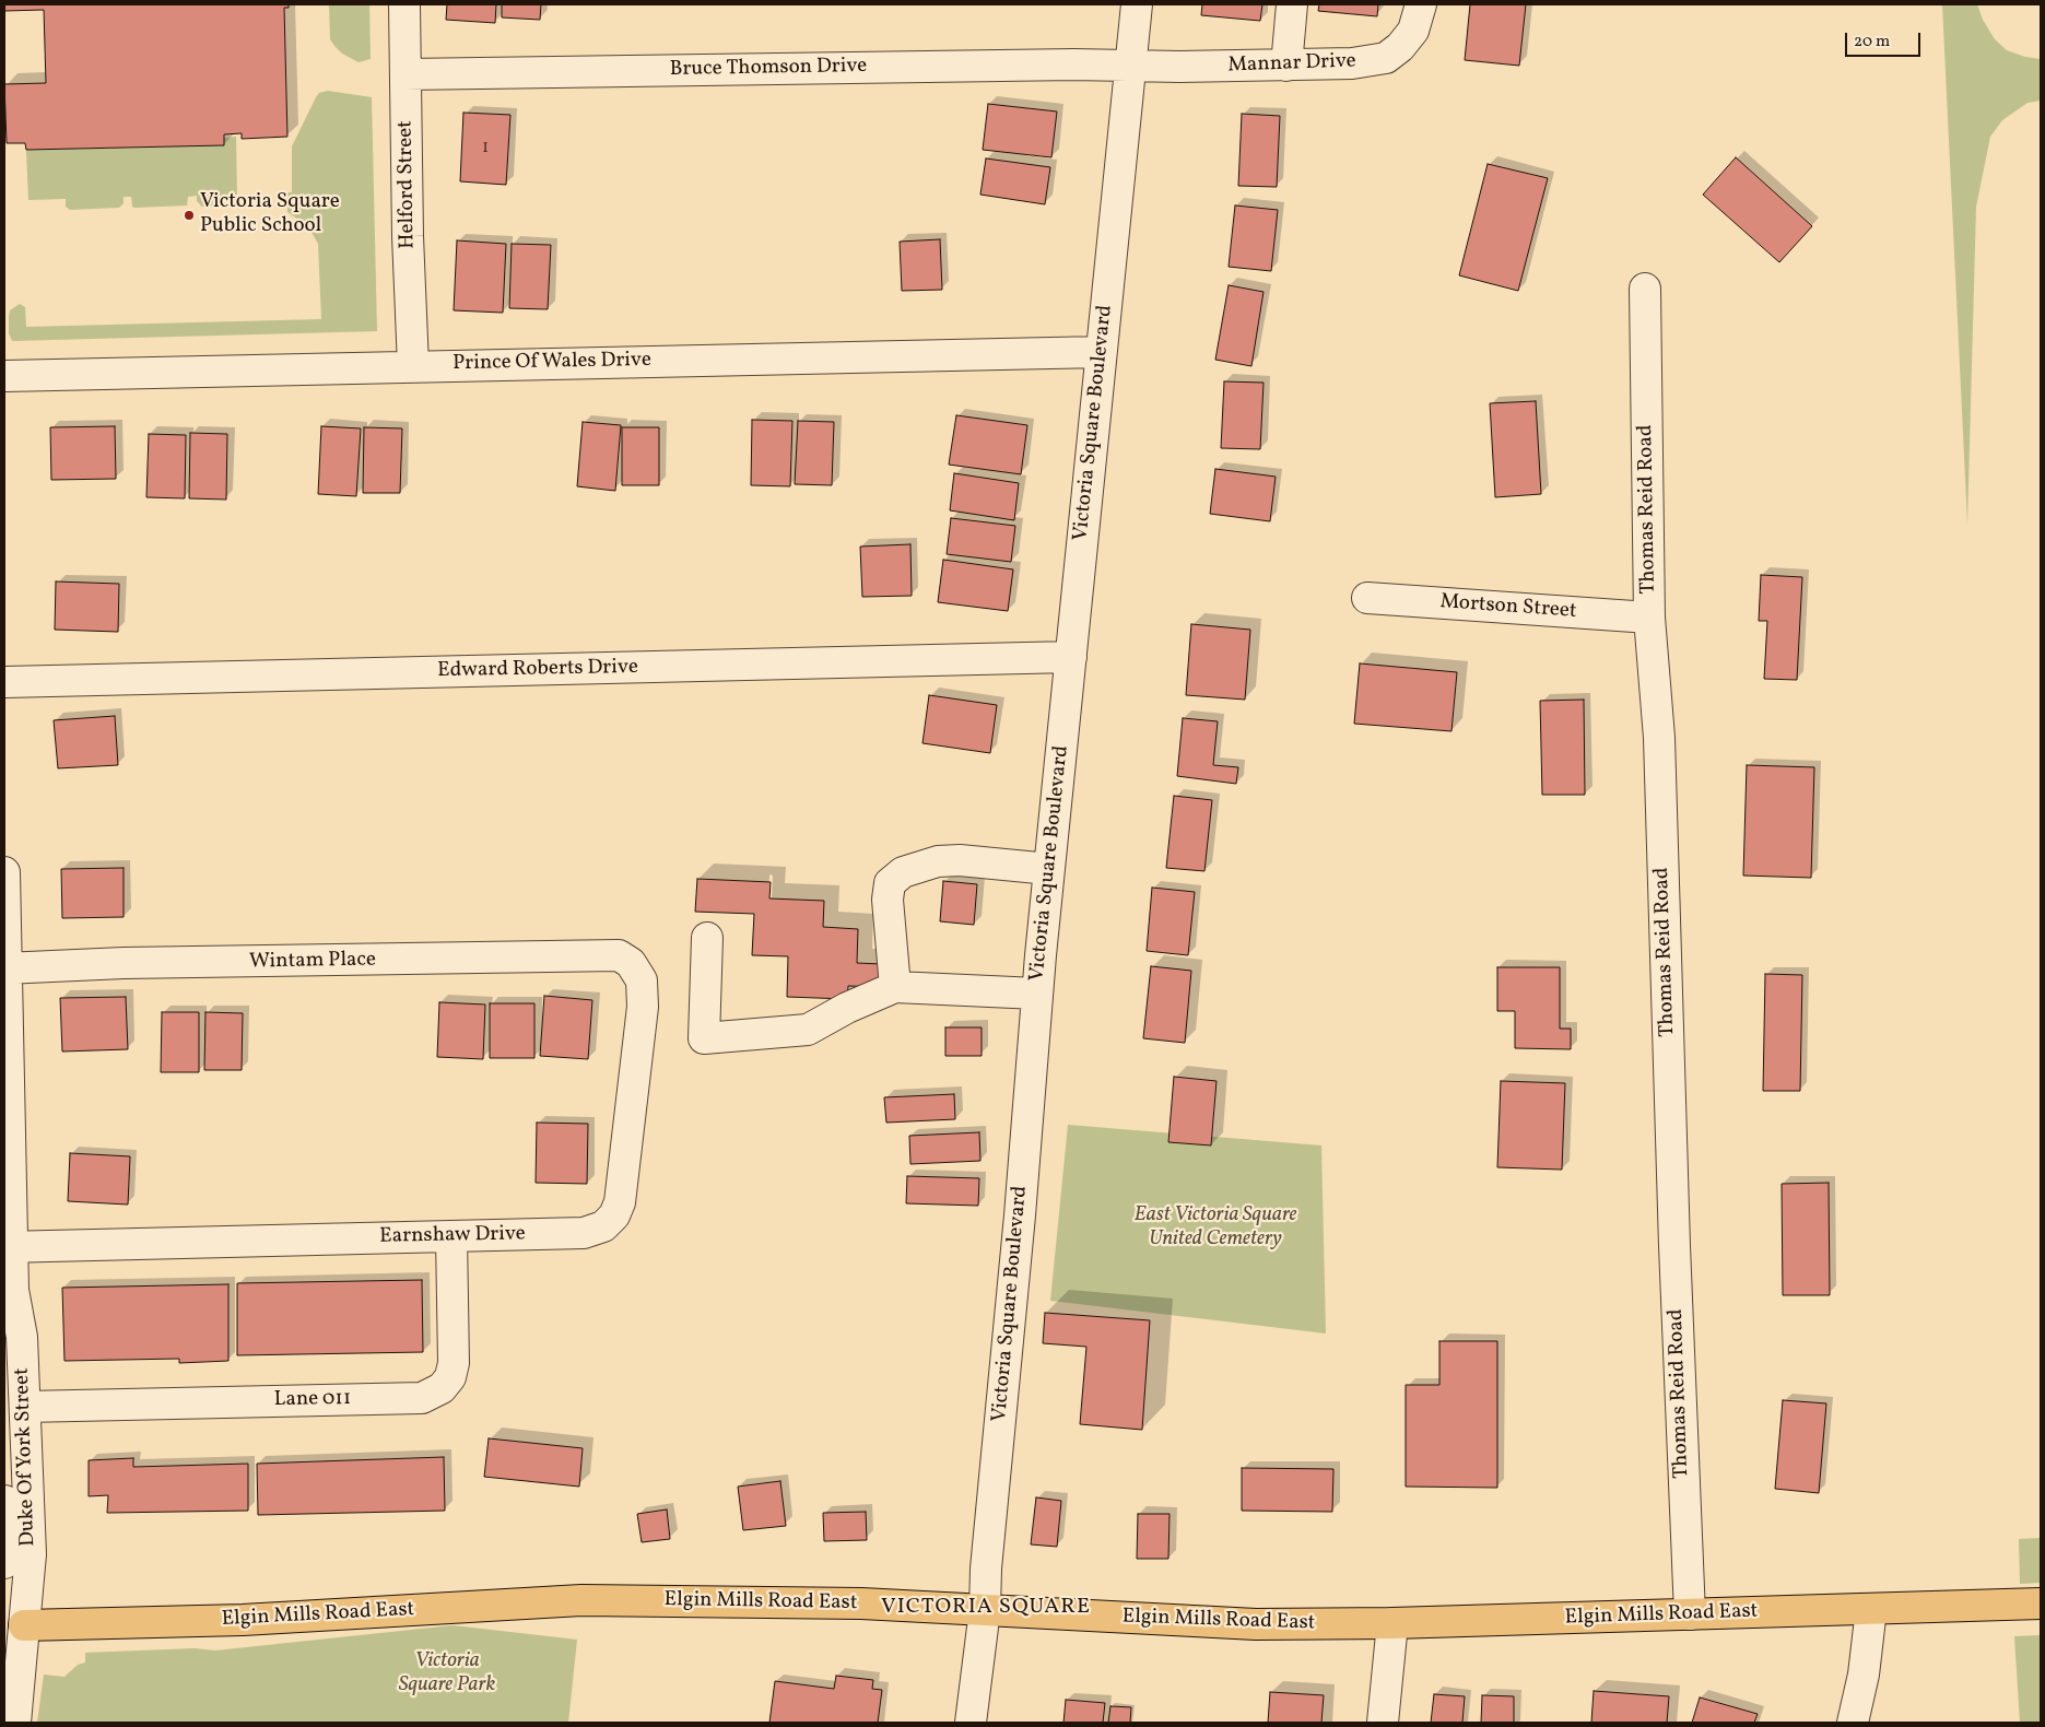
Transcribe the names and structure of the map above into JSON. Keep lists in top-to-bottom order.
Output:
{
  "streets": {
    "main road": ["Elgin Mills Road East"],
    "street": [
      "Mannar Drive",
      "Bruce Thomson Drive",
      "Helford Street",
      "Prince Of Wales Drive",
      "Victoria Square Boulevard",
      "Thomas Reid Road",
      "Mortson Street",
      "Edward Roberts Drive",
      "Wintam Place",
      "Earnshaw Drive",
      "Lane 011",
      "Duke Of York Street"
    ]
  },
  "crossings": [
    ["Mannar Drive", "Bruce Thomson Drive"],
    ["Mannar Drive", "Victoria Square Boulevard"],
    ["Bruce Thomson Drive", "Helford Street"],
    ["Bruce Thomson Drive", "Victoria Square Boulevard"],
    ["Helford Street", "Prince Of Wales Drive"],
    ["Prince Of Wales Drive", "Victoria Square Boulevard"],
    ["Victoria Square Boulevard", "Edward Roberts Drive"],
    ["Victoria Square Boulevard", "Elgin Mills Road East"],
    ["Thomas Reid Road", "Mortson Street"],
    ["Thomas Reid Road", "Elgin Mills Road East"],
    ["Wintam Place", "Earnshaw Drive"],
    ["Wintam Place", "Duke Of York Street"],
    ["Earnshaw Drive", "Lane 011"],
    ["Earnshaw Drive", "Duke Of York Street"],
    ["Lane 011", "Duke Of York Street"],
    ["Duke Of York Street", "Elgin Mills Road East"]
  ],
  "districts": ["VICTORIA SQUARE"],
  "parks": ["East Victoria Square United Cemetery", "Victoria Square Park"],
  "places": ["Victoria Square Public School"],
  "house_numbers": ["1"],
  "scale_bar": "20 m"
}
